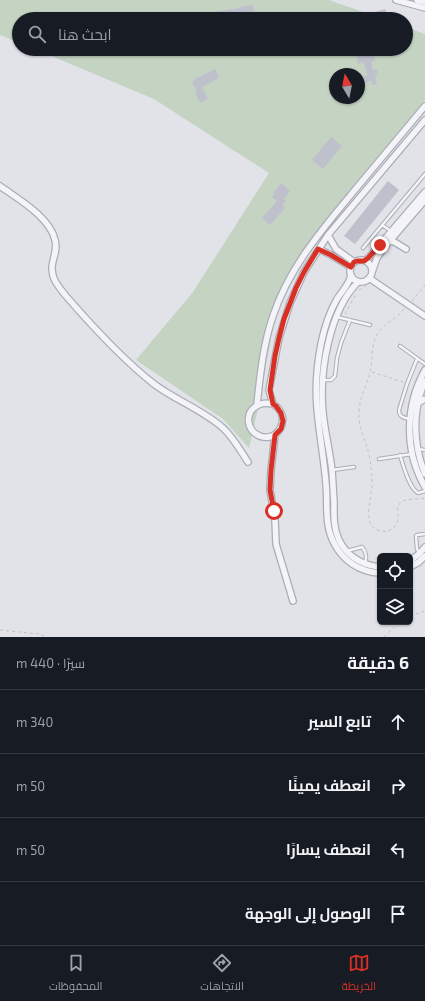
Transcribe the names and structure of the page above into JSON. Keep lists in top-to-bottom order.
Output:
{
  "north": "top",
  "page": {
    "search": "ابحث هنا",
    "heading": ["6 دقيقة", "سيرًا · 440 m"],
    "list": [
      ["تابع السير", "340 m"],
      ["انعطف يمينًا", "50 m"],
      ["انعطف يسارًا", "50 m"],
      "الوصول إلى الوجهة"
    ],
    "nav": ["الخريطة", "الاتجاهات", "المحفوظات"]
  }
}
